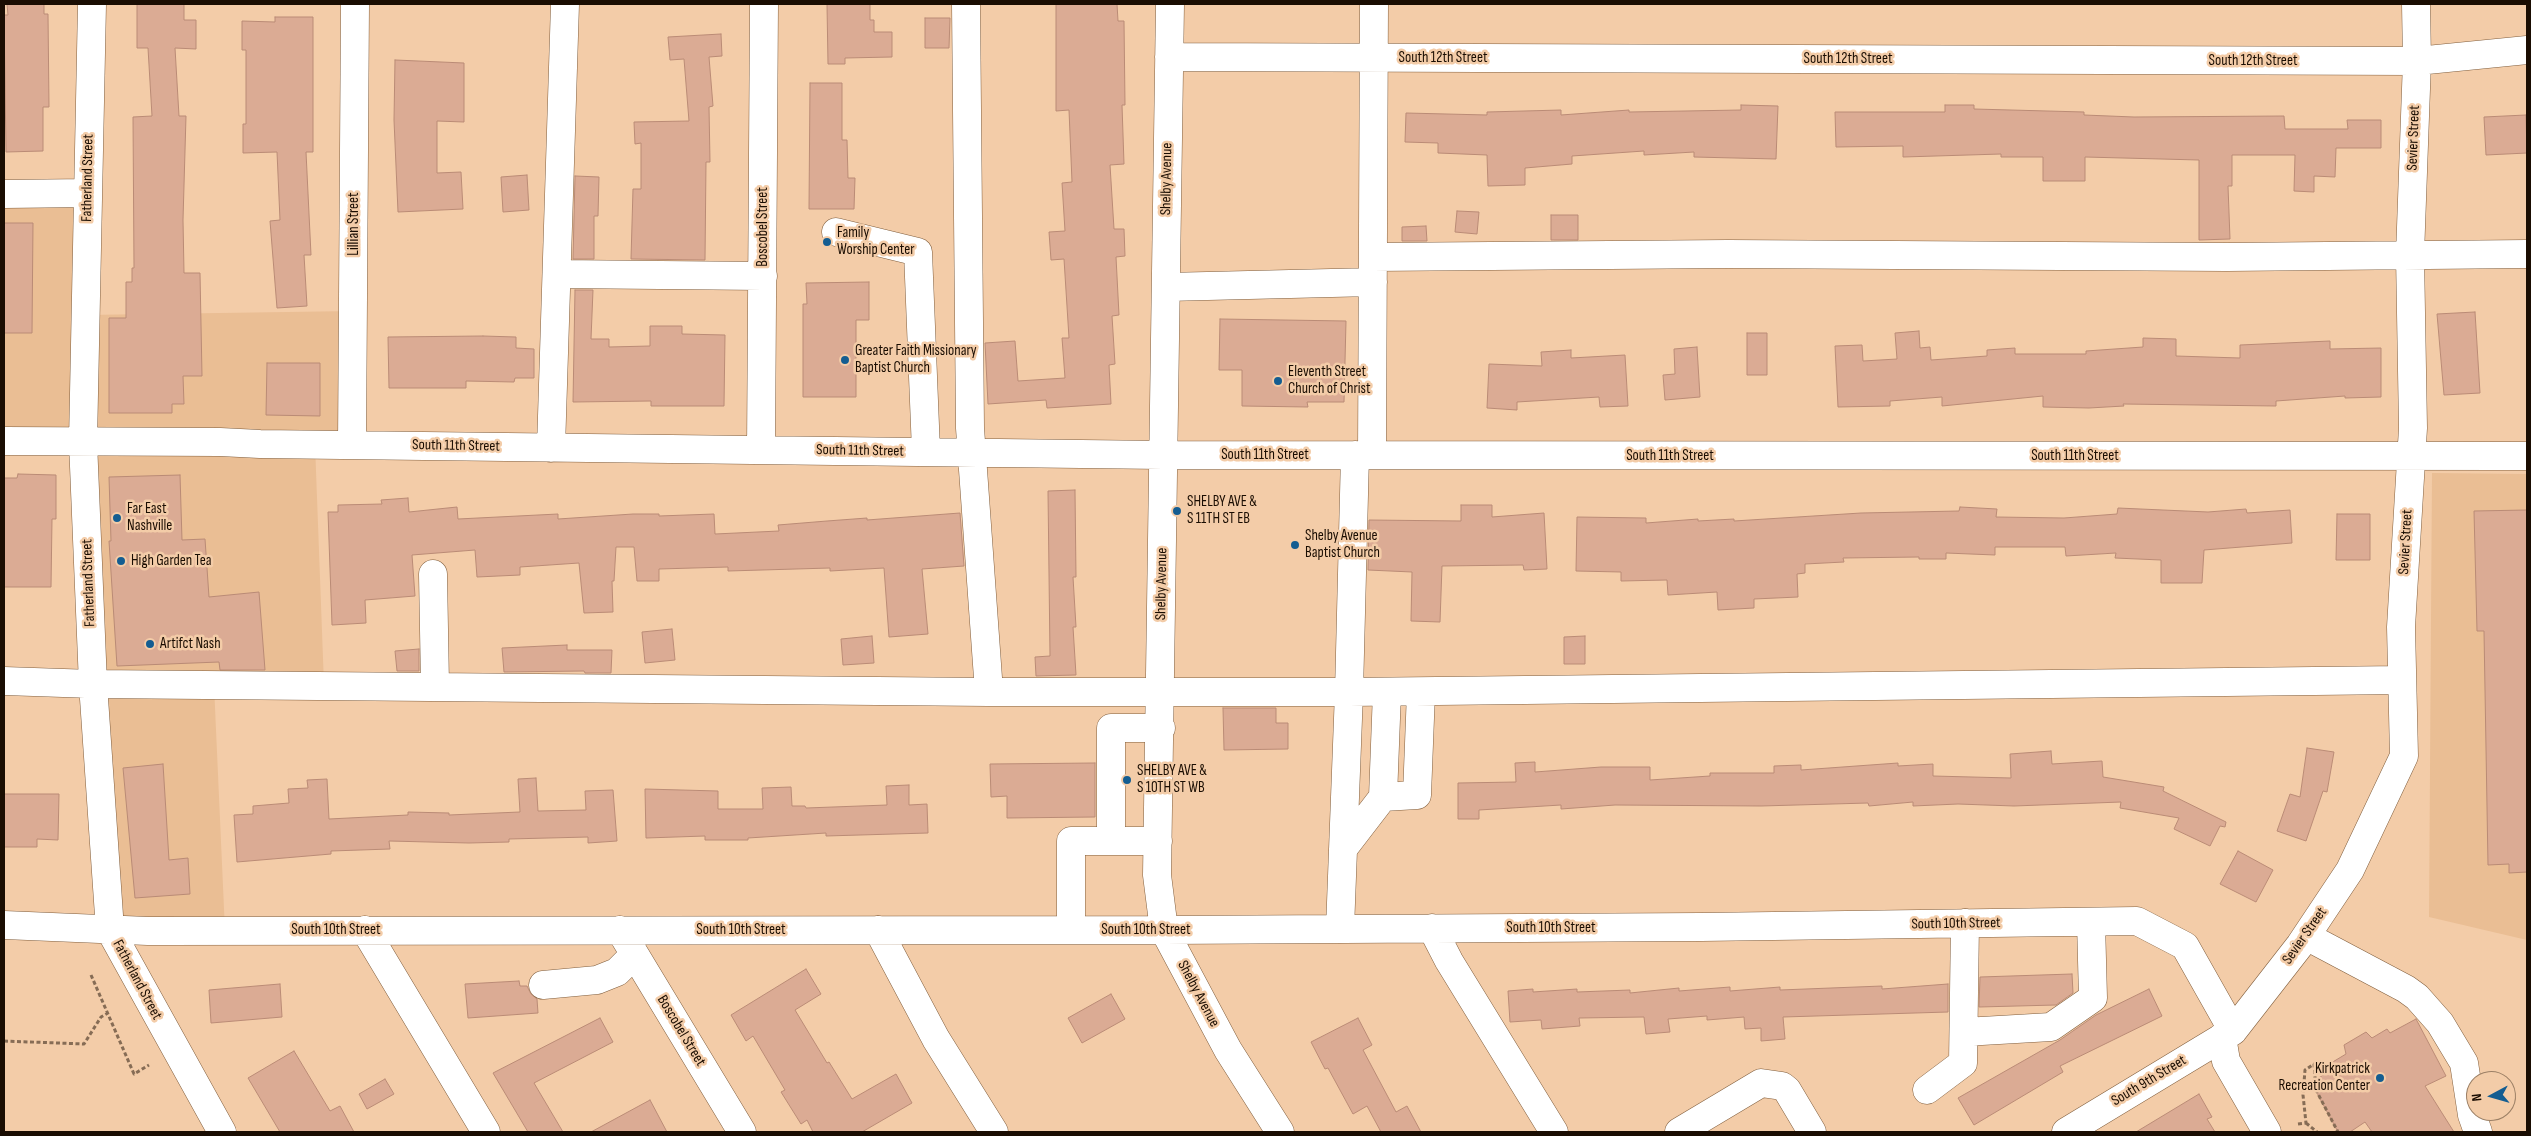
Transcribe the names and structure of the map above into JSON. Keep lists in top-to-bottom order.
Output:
{
  "streets": {
    "street": [
      "South 12th Street",
      "Sevier Street",
      "Fatherland Street",
      "Shelby Avenue",
      "Lillian Street",
      "Boscobel Street",
      "South 11th Street",
      "South 10th Street",
      "South 9th Street"
    ]
  },
  "crossings": [
    ["South 12th Street", "Sevier Street"],
    ["South 12th Street", "Shelby Avenue"],
    ["Sevier Street", "South 11th Street"],
    ["Sevier Street", "South 10th Street"],
    ["Sevier Street", "South 9th Street"],
    ["Fatherland Street", "South 11th Street"],
    ["Fatherland Street", "South 10th Street"],
    ["Shelby Avenue", "South 11th Street"],
    ["Shelby Avenue", "South 10th Street"],
    ["Lillian Street", "South 11th Street"],
    ["Boscobel Street", "South 11th Street"],
    ["Boscobel Street", "South 10th Street"],
    ["South 10th Street", "South 9th Street"]
  ],
  "places": [
    "Family Worship Center",
    "Greater Faith Missionary Baptist Church",
    "Eleventh Street Church of Christ",
    "SHELBY AVE & S 11TH ST EB",
    "Far East Nashville",
    "Shelby Avenue Baptist Church",
    "High Garden Tea",
    "Artifct Nash",
    "SHELBY AVE & S 10TH ST WB",
    "Kirkpatrick Recreation Center"
  ],
  "north": "left"
}
